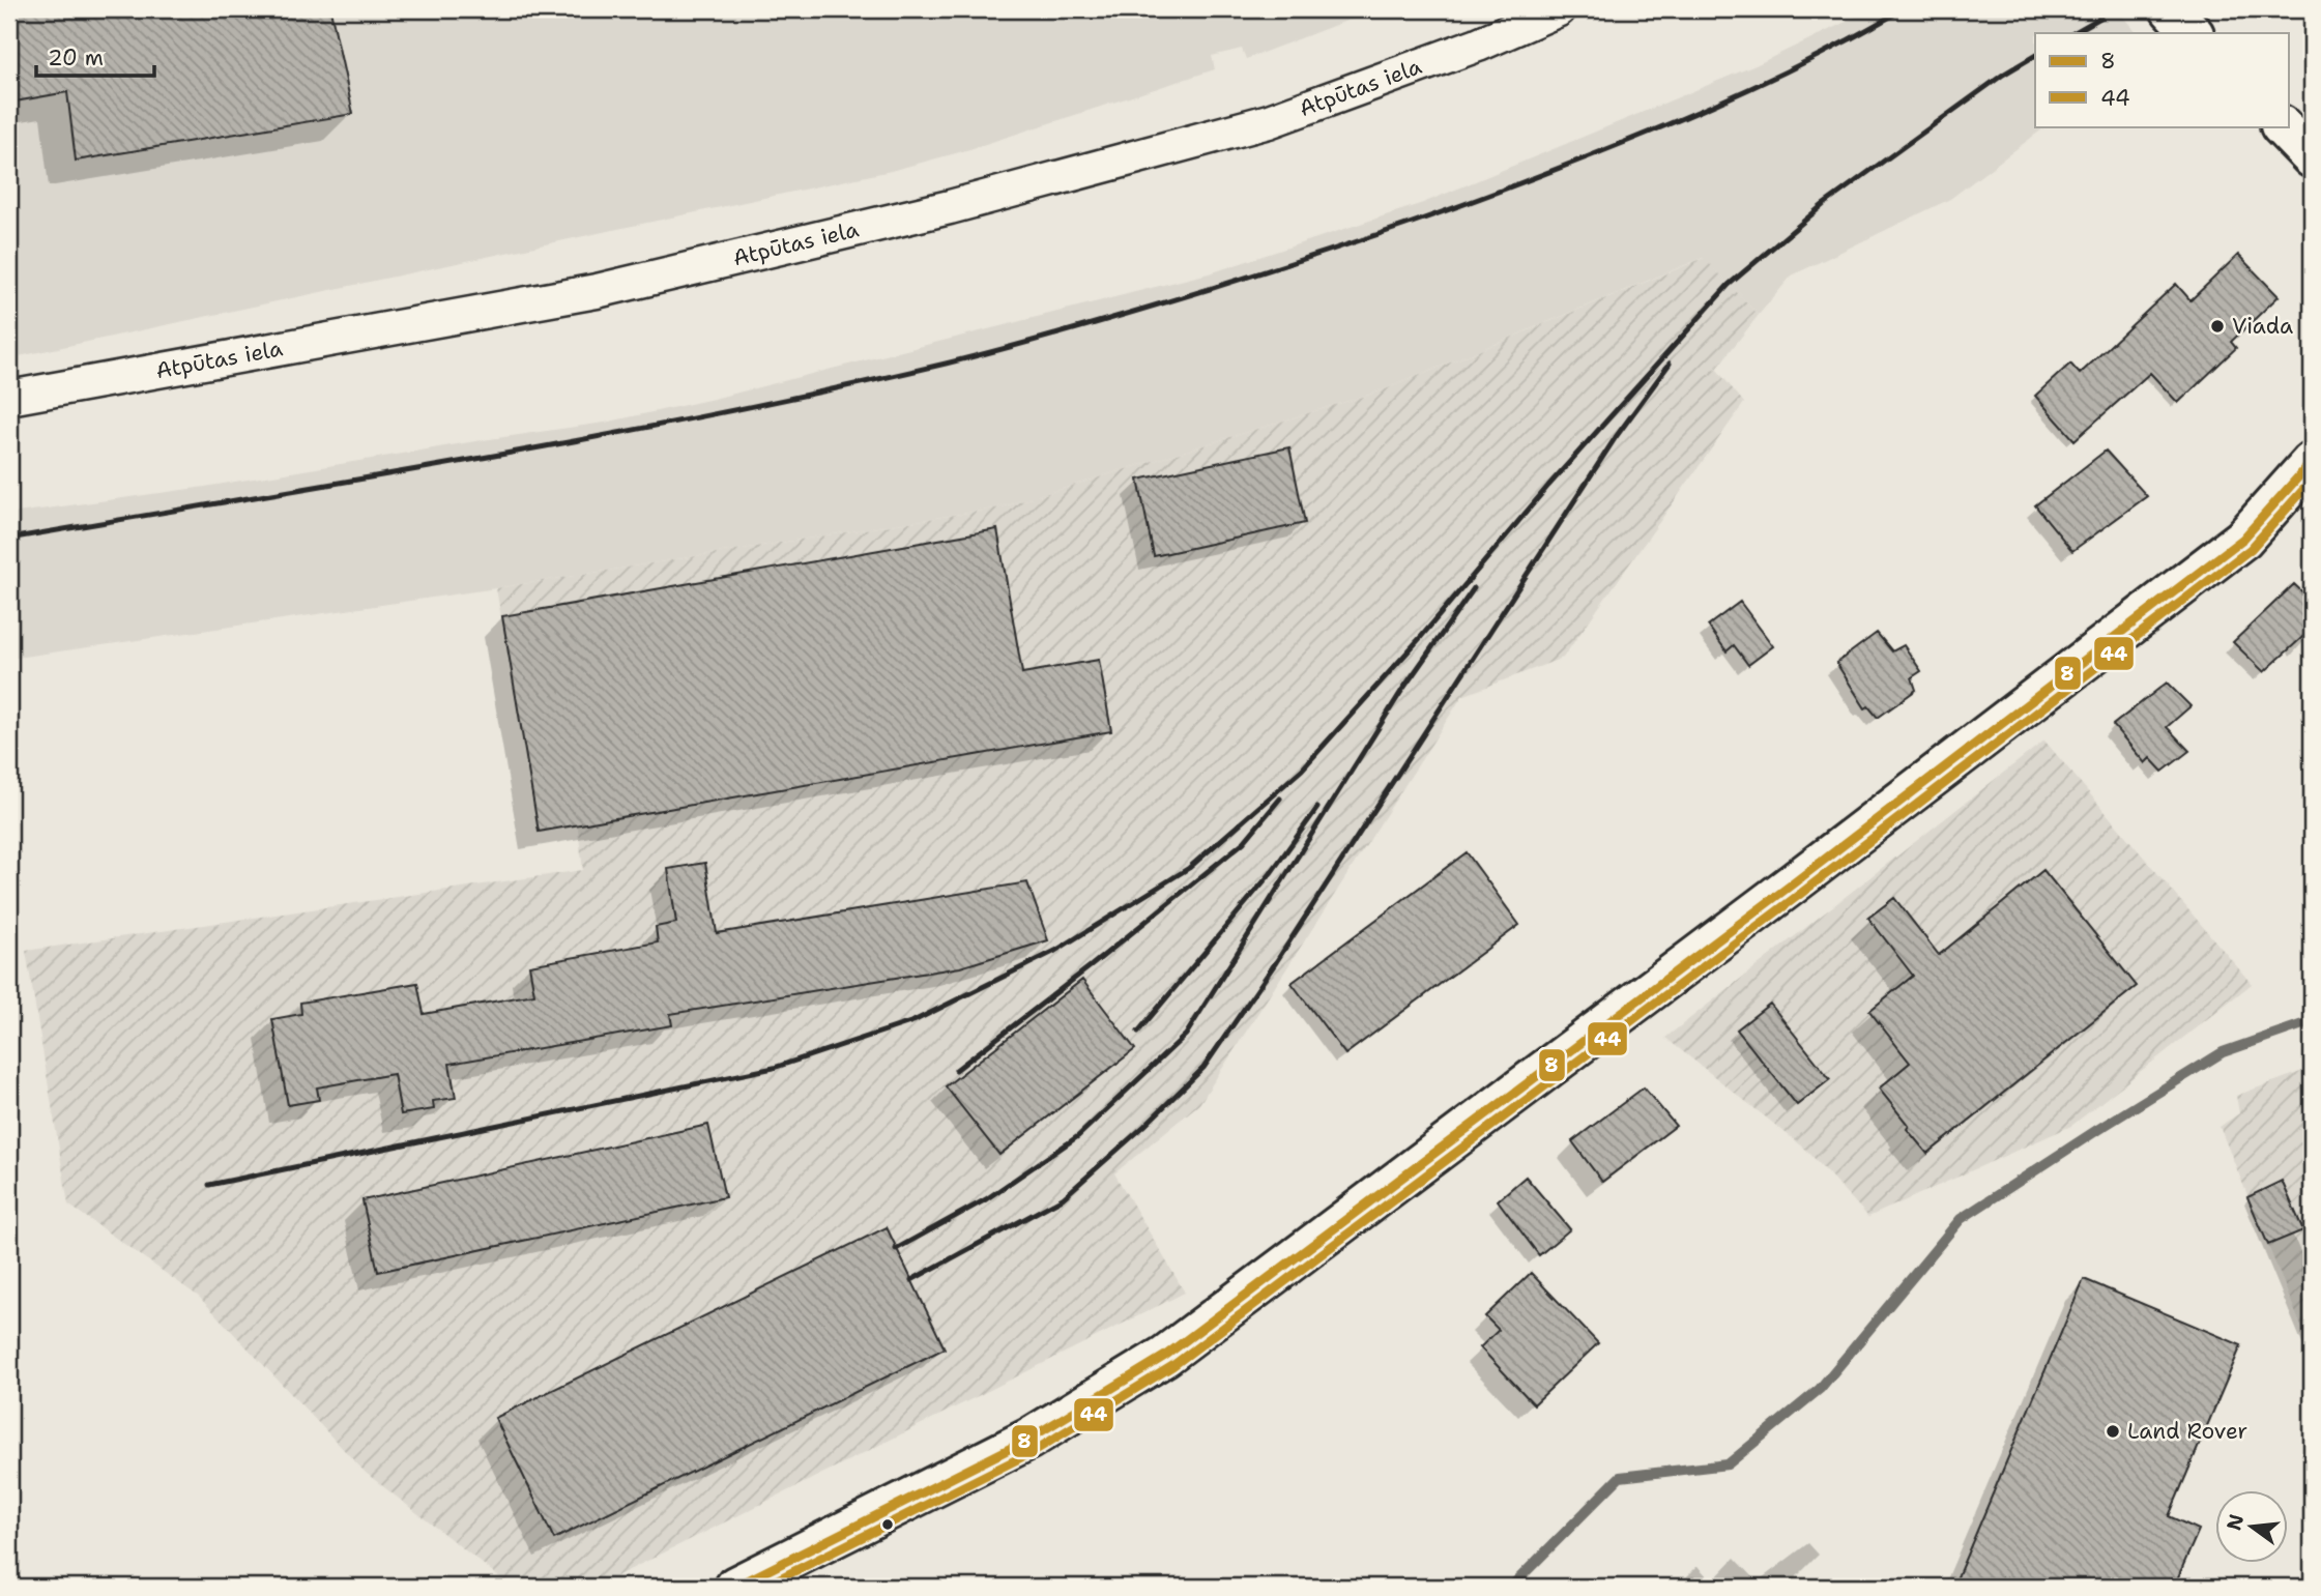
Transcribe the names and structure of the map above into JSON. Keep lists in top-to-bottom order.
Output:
{
  "streets": {
    "street": ["Atpūtas iela"]
  },
  "places": ["Viada", "Land Rover"],
  "lines": ["transit line 8", "transit line 44"],
  "legend": ["8", "44"],
  "scale_bar": "20 m",
  "north": "left"
}
